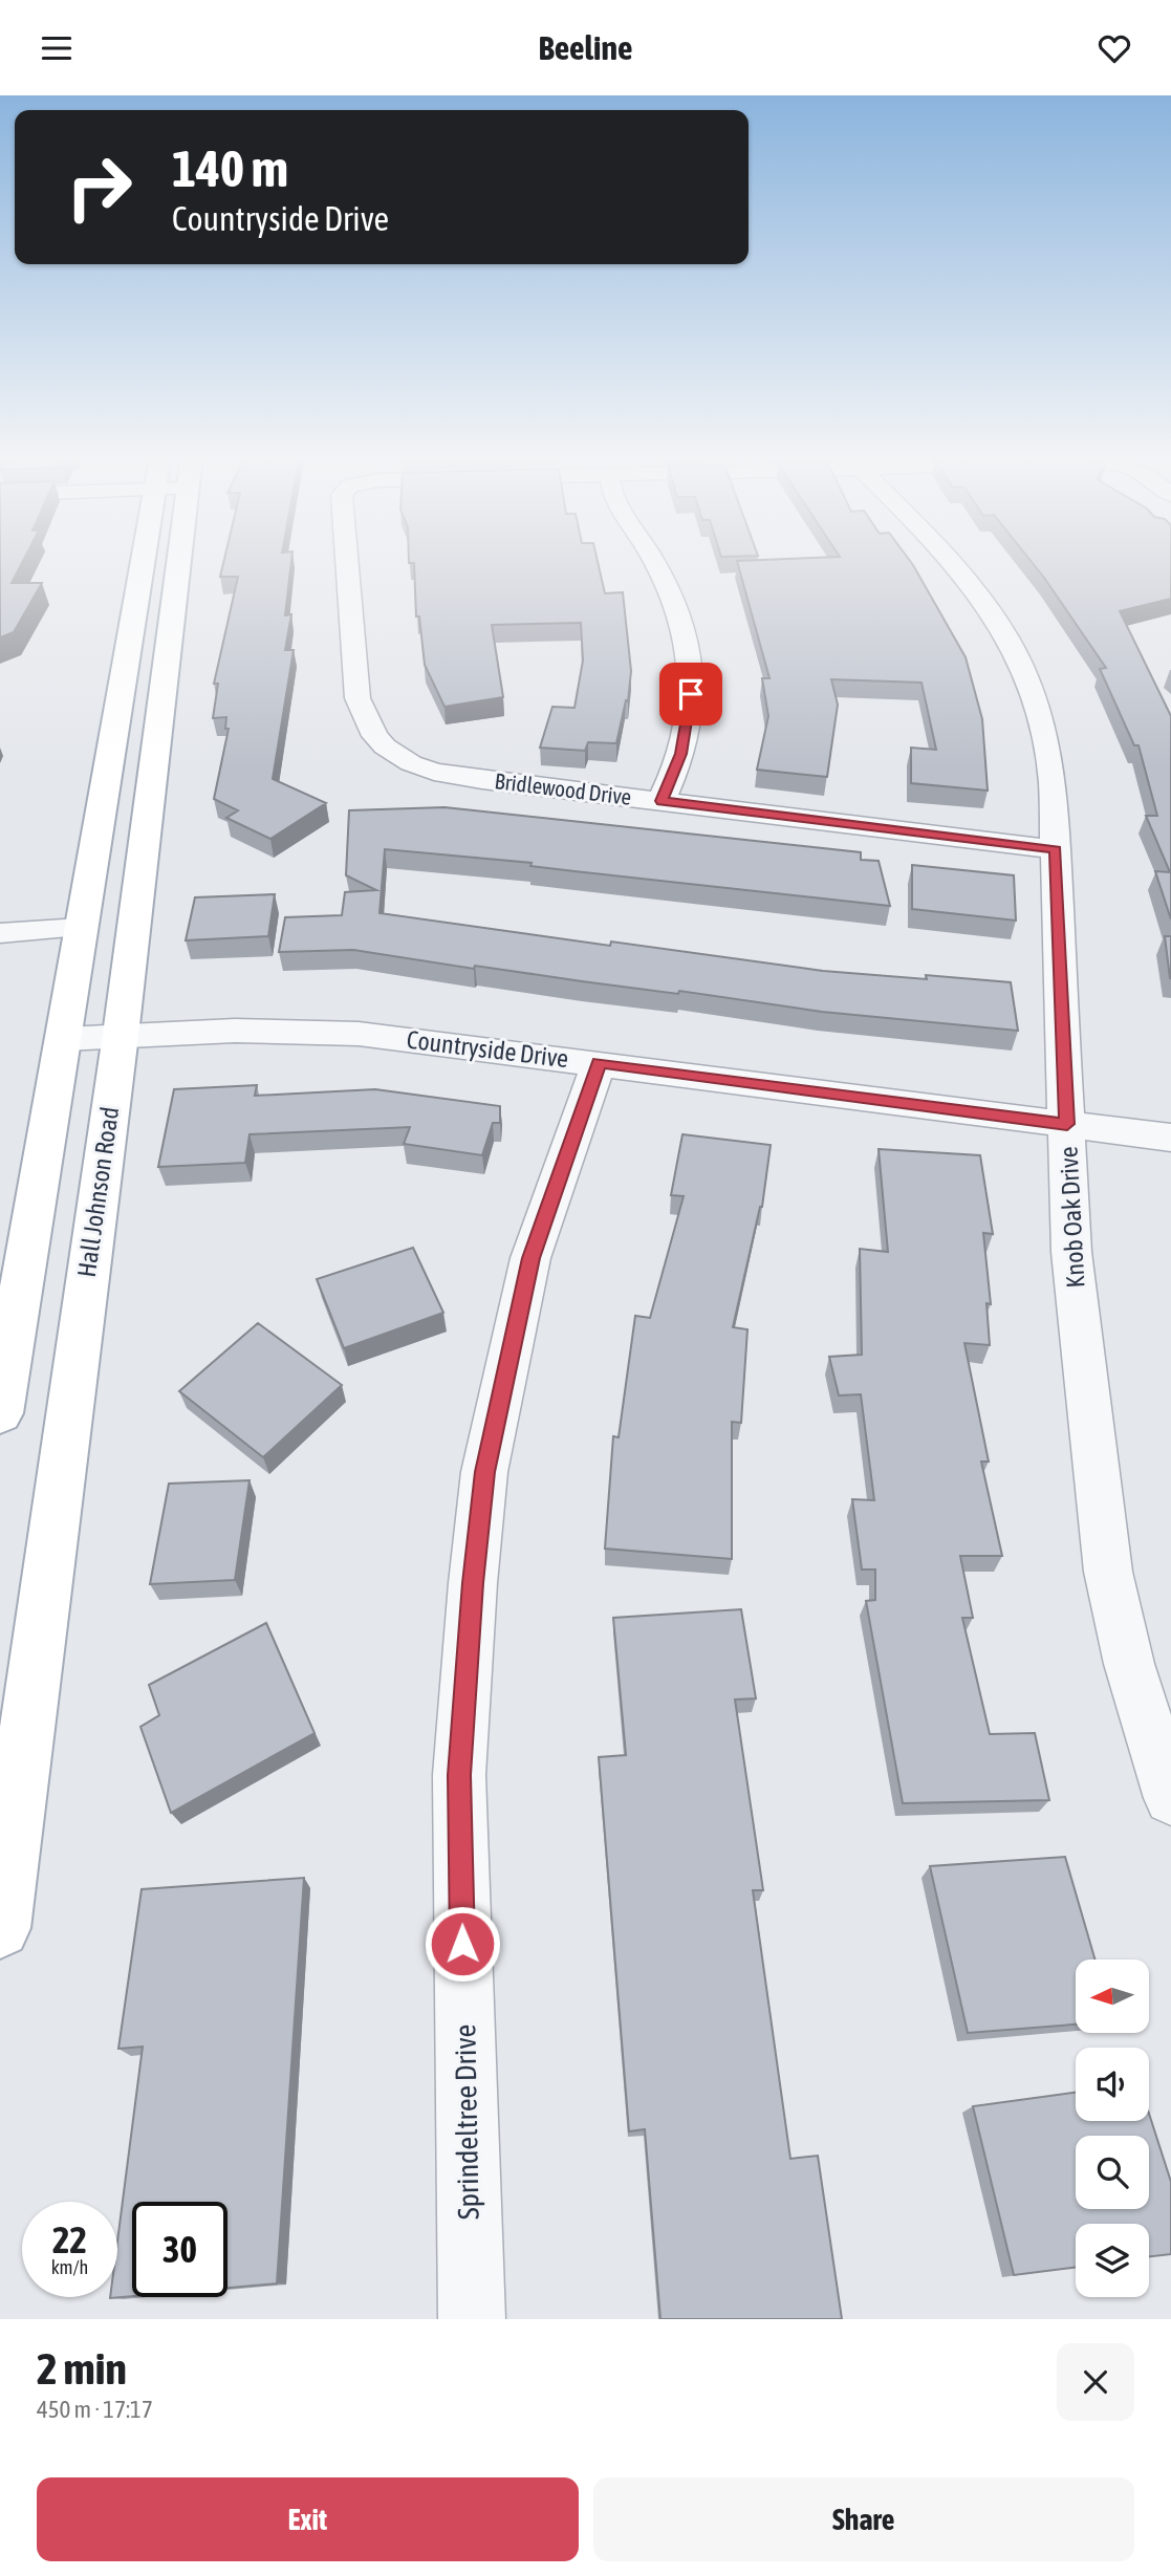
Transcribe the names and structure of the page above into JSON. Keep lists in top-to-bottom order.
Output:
{
  "streets": {
    "main road": ["Hall Johnson Road"],
    "street": [
      "Bridlewood Drive",
      "Countryside Drive",
      "Knob Oak Drive",
      "Sprindeltree Drive"
    ]
  },
  "crossings": [
    ["Bridlewood Drive", "Knob Oak Drive"],
    ["Countryside Drive", "Hall Johnson Road"],
    ["Countryside Drive", "Knob Oak Drive"],
    ["Countryside Drive", "Sprindeltree Drive"]
  ],
  "north": "left",
  "page": {
    "header": "Beeline",
    "turn": ["140 m", "Countryside Drive"],
    "speed": "22 km/h",
    "limit": "30",
    "heading": ["2 min", "450 m · 17:17"],
    "buttons": ["Exit", "Share"]
  }
}
